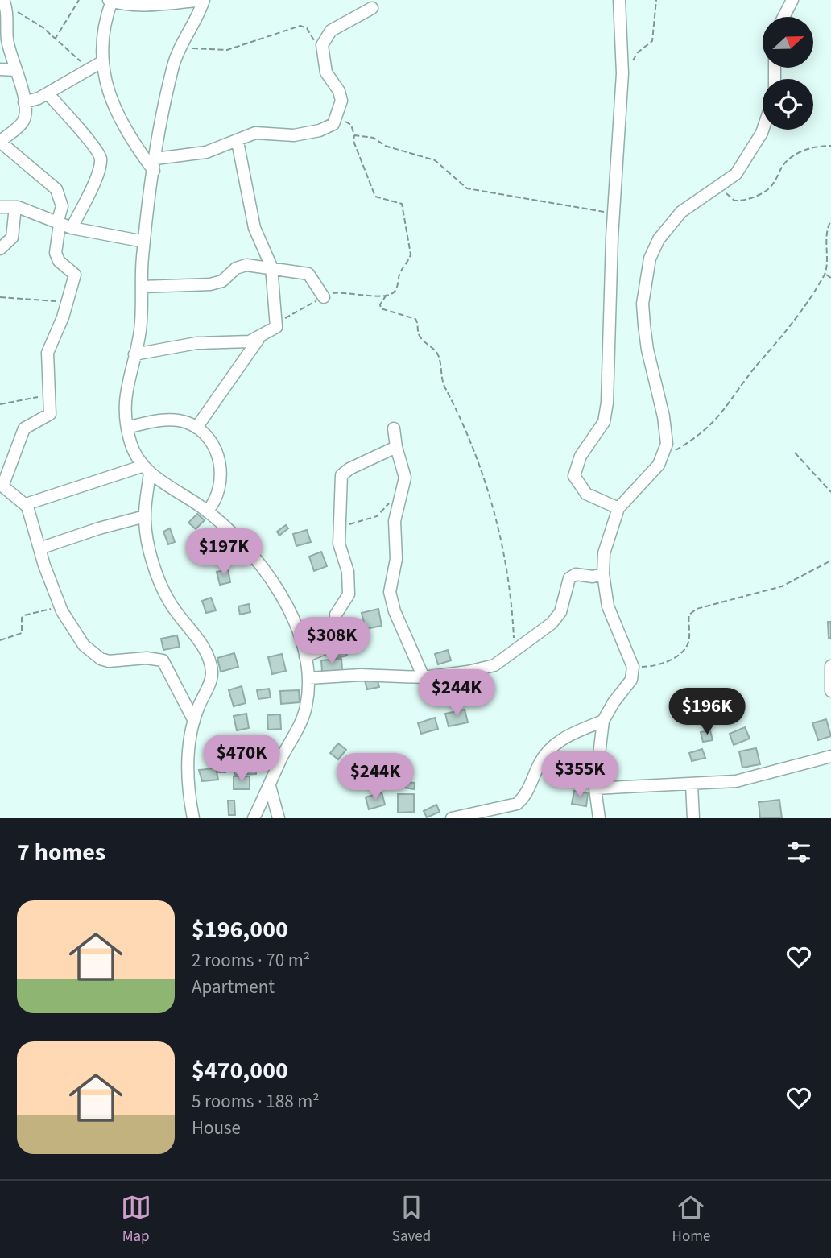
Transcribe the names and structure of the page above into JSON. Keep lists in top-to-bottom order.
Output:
{
  "north": "right",
  "page": {
    "price": [
      "$197K",
      "$308K",
      "$244K",
      "$196K",
      "$470K",
      "$355K",
      "$244K"
    ],
    "heading": "7 homes",
    "list": [
      {
        "name": "$196,000",
        "note": "2 rooms · 70 m² · Apartment"
      },
      {
        "name": "$470,000",
        "note": "5 rooms · 188 m² · House"
      }
    ],
    "tabs": ["Map", "Saved", "Home"]
  }
}
